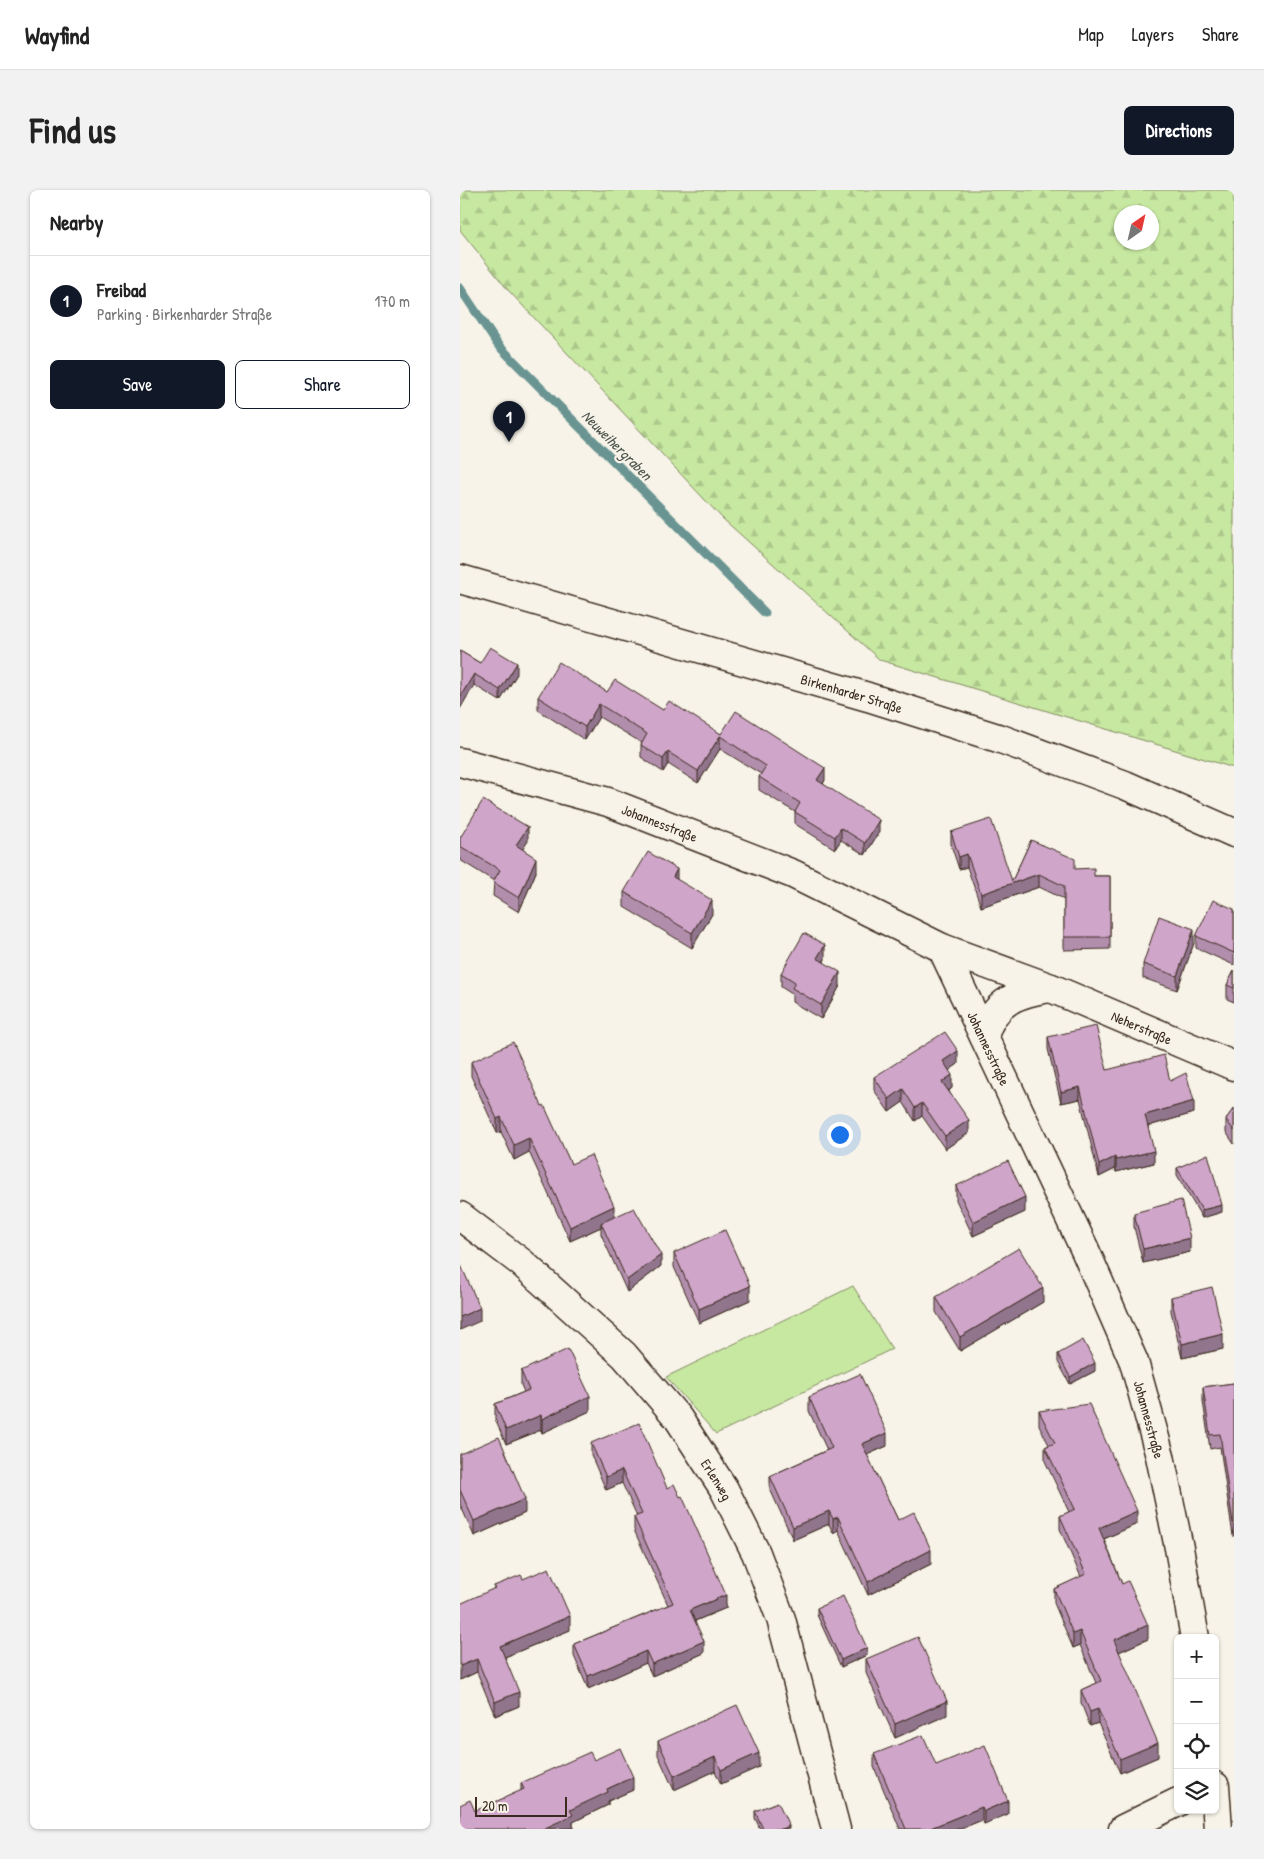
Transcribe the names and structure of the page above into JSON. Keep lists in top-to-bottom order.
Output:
{
  "streets": {
    "street": [
      "Birkenharder Straße",
      "Johannesstraße",
      "Neherstraße",
      "Erlenweg"
    ]
  },
  "crossings": [
    ["Johannesstraße", "Neherstraße"]
  ],
  "water": ["Neuweihergraben"],
  "scale_bar": "20 m",
  "north": "top right",
  "page": {
    "header": "Wayfind",
    "nav": ["Map", "Layers", "Share"],
    "buttons": [
      "Directions",
      ["Save", "Share"]
    ],
    "title": "Find us",
    "heading": "Nearby",
    "list": [
      {
        "mark": "1",
        "name": "Freibad",
        "note": "Parking · Birkenharder Straße",
        "value": "170 m"
      }
    ],
    "pins": "1",
    "map_buttons": ["+", "−"],
    "scale": "20 m"
  }
}
